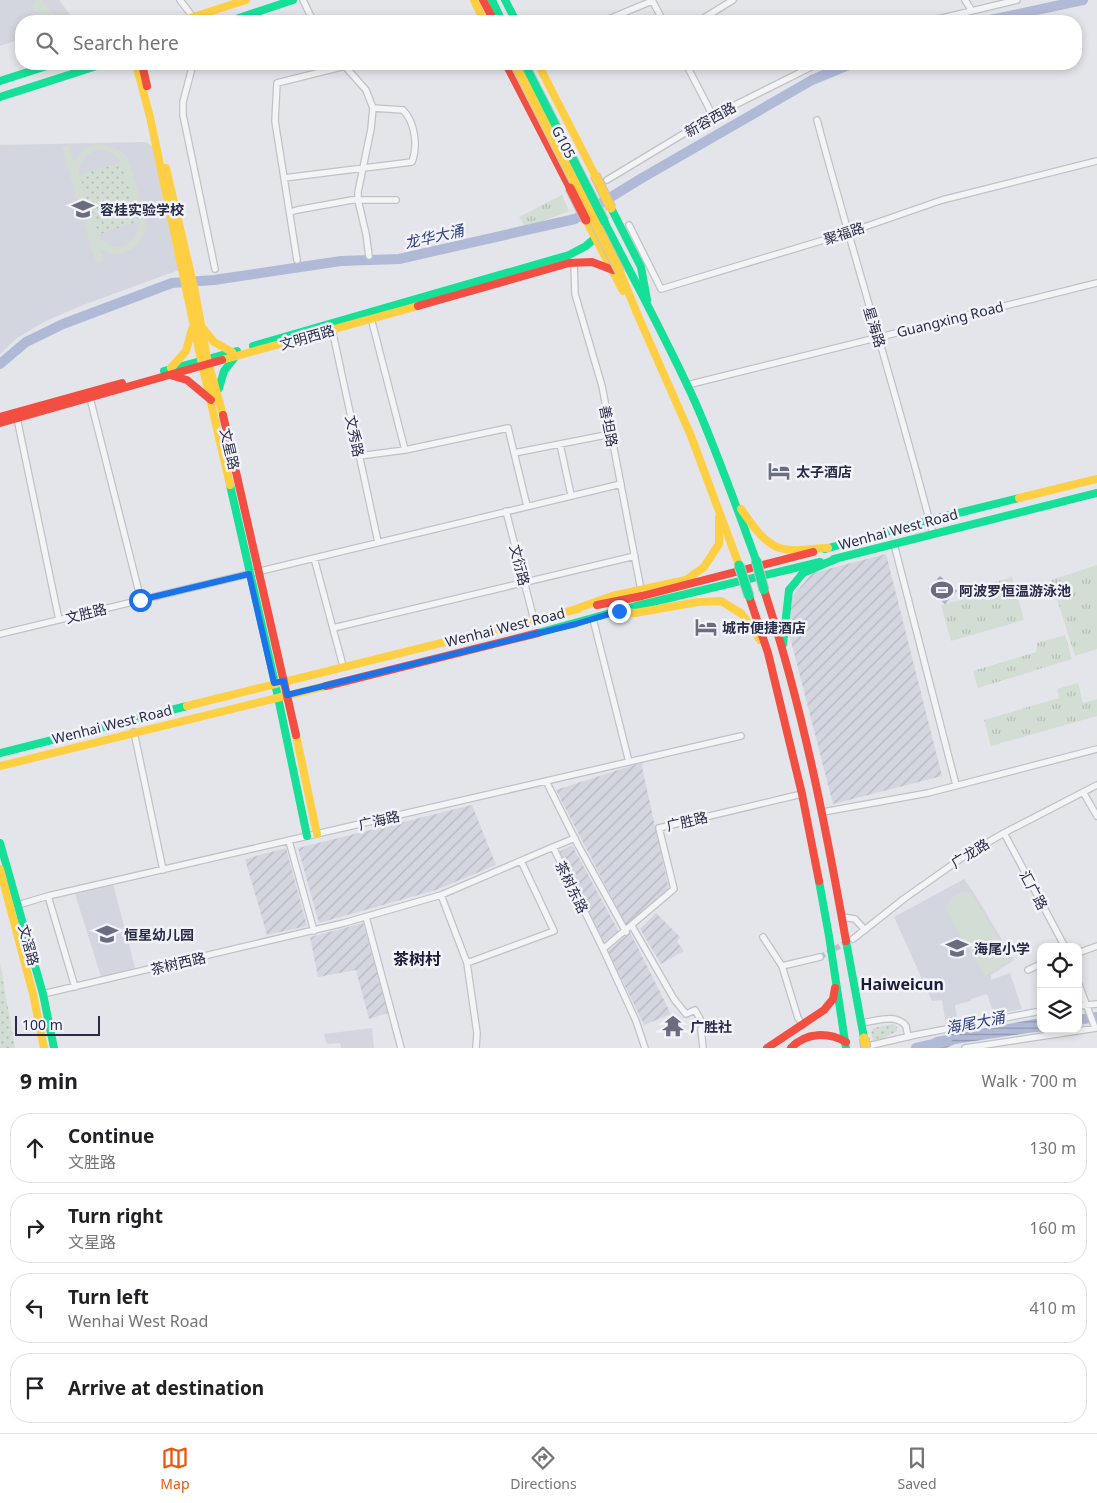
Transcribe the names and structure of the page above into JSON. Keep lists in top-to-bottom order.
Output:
{
  "streets": {
    "main road": [
      "G105",
      "文明西路",
      "文星路",
      "Wenhai West Road",
      "文滘路"
    ],
    "street": [
      "新容西路",
      "聚福路",
      "Guangxing Road",
      "星海路",
      "善坦路",
      "文秀路",
      "文衍路",
      "文胜路",
      "广海路",
      "广胜路",
      "广龙路",
      "茶树东路",
      "汇广路",
      "茶树西路"
    ]
  },
  "crossings": [
    ["G105", "文明西路"],
    ["G105", "广胜路"],
    ["聚福路", "星海路"],
    ["Guangxing Road", "星海路"],
    ["星海路", "Wenhai West Road"],
    ["文明西路", "善坦路"],
    ["文明西路", "文秀路"],
    ["文明西路", "文星路"],
    ["善坦路", "文胜路"],
    ["文秀路", "文胜路"],
    ["文星路", "Wenhai West Road"],
    ["文星路", "文胜路"],
    ["文星路", "广海路"],
    ["Wenhai West Road", "文衍路"],
    ["文衍路", "文胜路"],
    ["广海路", "文滘路"],
    ["广胜路", "茶树东路"],
    ["广龙路", "汇广路"],
    ["茶树东路", "茶树西路"],
    ["文滘路", "茶树西路"]
  ],
  "districts": ["茶树村", "Haiweicun"],
  "water": ["龙华大涌", "海尾大涌"],
  "places": {
    "school or university": ["容桂实验学校", "恒星幼儿园", "海尾小学"],
    "hotel": ["太子酒店", "城市便捷酒店"],
    "sports": ["阿波罗恒温游泳池"],
    "temple": ["广胜社"]
  },
  "scale_bar": "100 m",
  "page": {
    "search": "Search here",
    "scale": "100 m",
    "heading": ["9 min", "Walk · 700 m"],
    "list": [
      ["Continue", "文胜路", "130 m"],
      ["Turn right", "文星路", "160 m"],
      ["Turn left", "Wenhai West Road", "410 m"],
      "Arrive at destination"
    ],
    "nav": ["Map", "Directions", "Saved"]
  }
}
